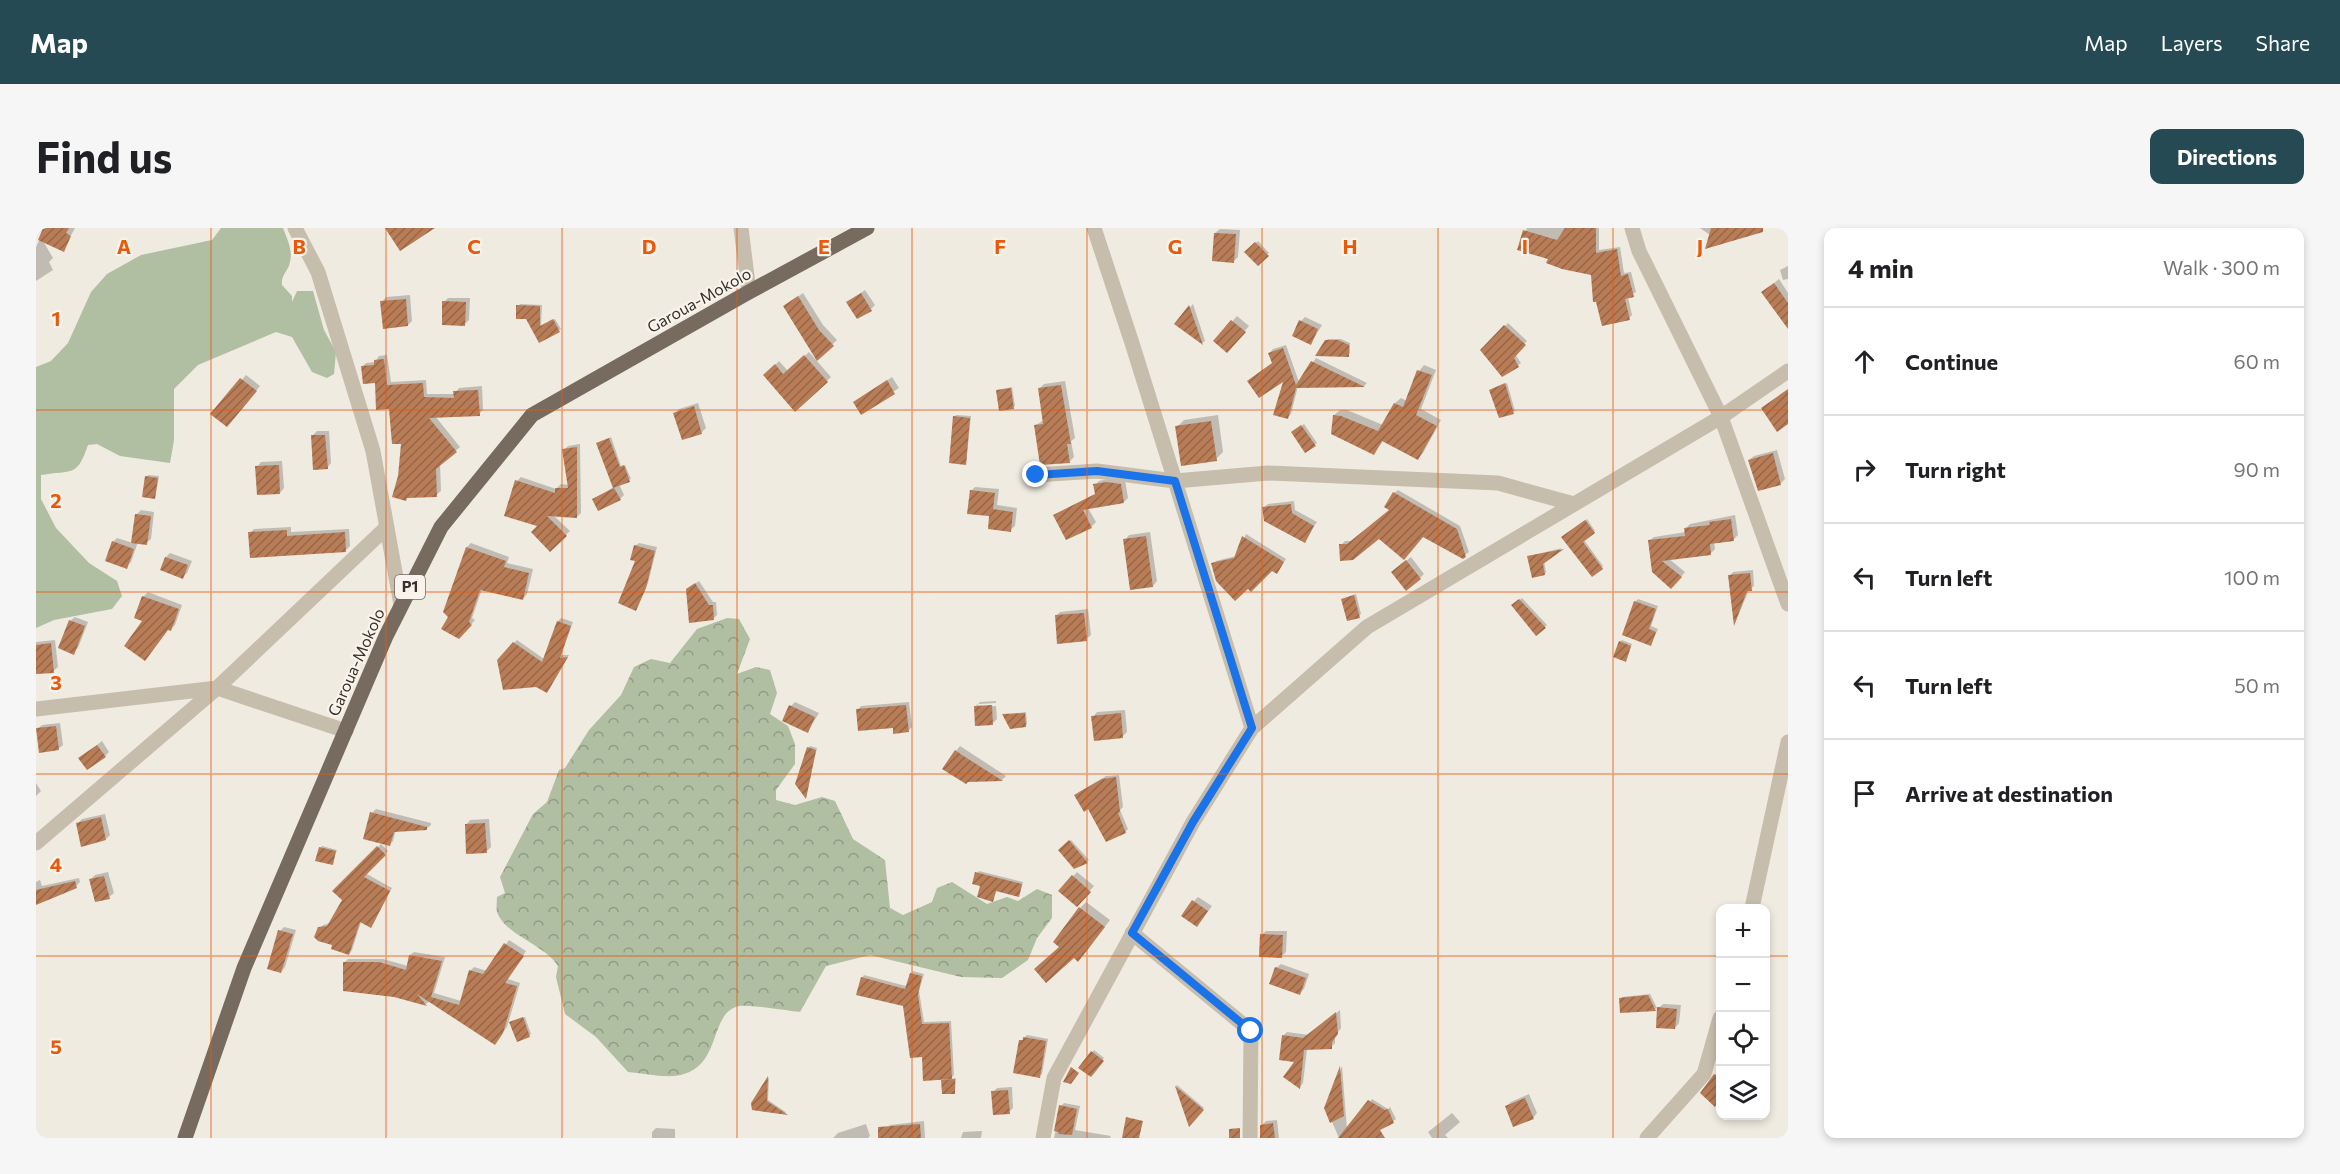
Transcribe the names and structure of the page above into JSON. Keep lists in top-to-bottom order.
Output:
{
  "streets": {
    "main road": ["Garoua-Mokolo", "P1"]
  },
  "page": {
    "header": "Map",
    "nav": ["Map", "Layers", "Share"],
    "buttons": "Directions",
    "title": "Find us",
    "heading": ["4 min", "Walk · 300 m"],
    "list": [
      ["Continue", "60 m"],
      ["Turn right", "90 m"],
      ["Turn left", "100 m"],
      ["Turn left", "50 m"],
      "Arrive at destination"
    ],
    "map_buttons": ["+", "−"]
  },
  "grid": {
    "columns": [
      "A",
      "B",
      "C",
      "D",
      "E",
      "F",
      "G",
      "H",
      "I",
      "J"
    ],
    "rows": [
      "1",
      "2",
      "3",
      "4",
      "5"
    ]
  }
}
